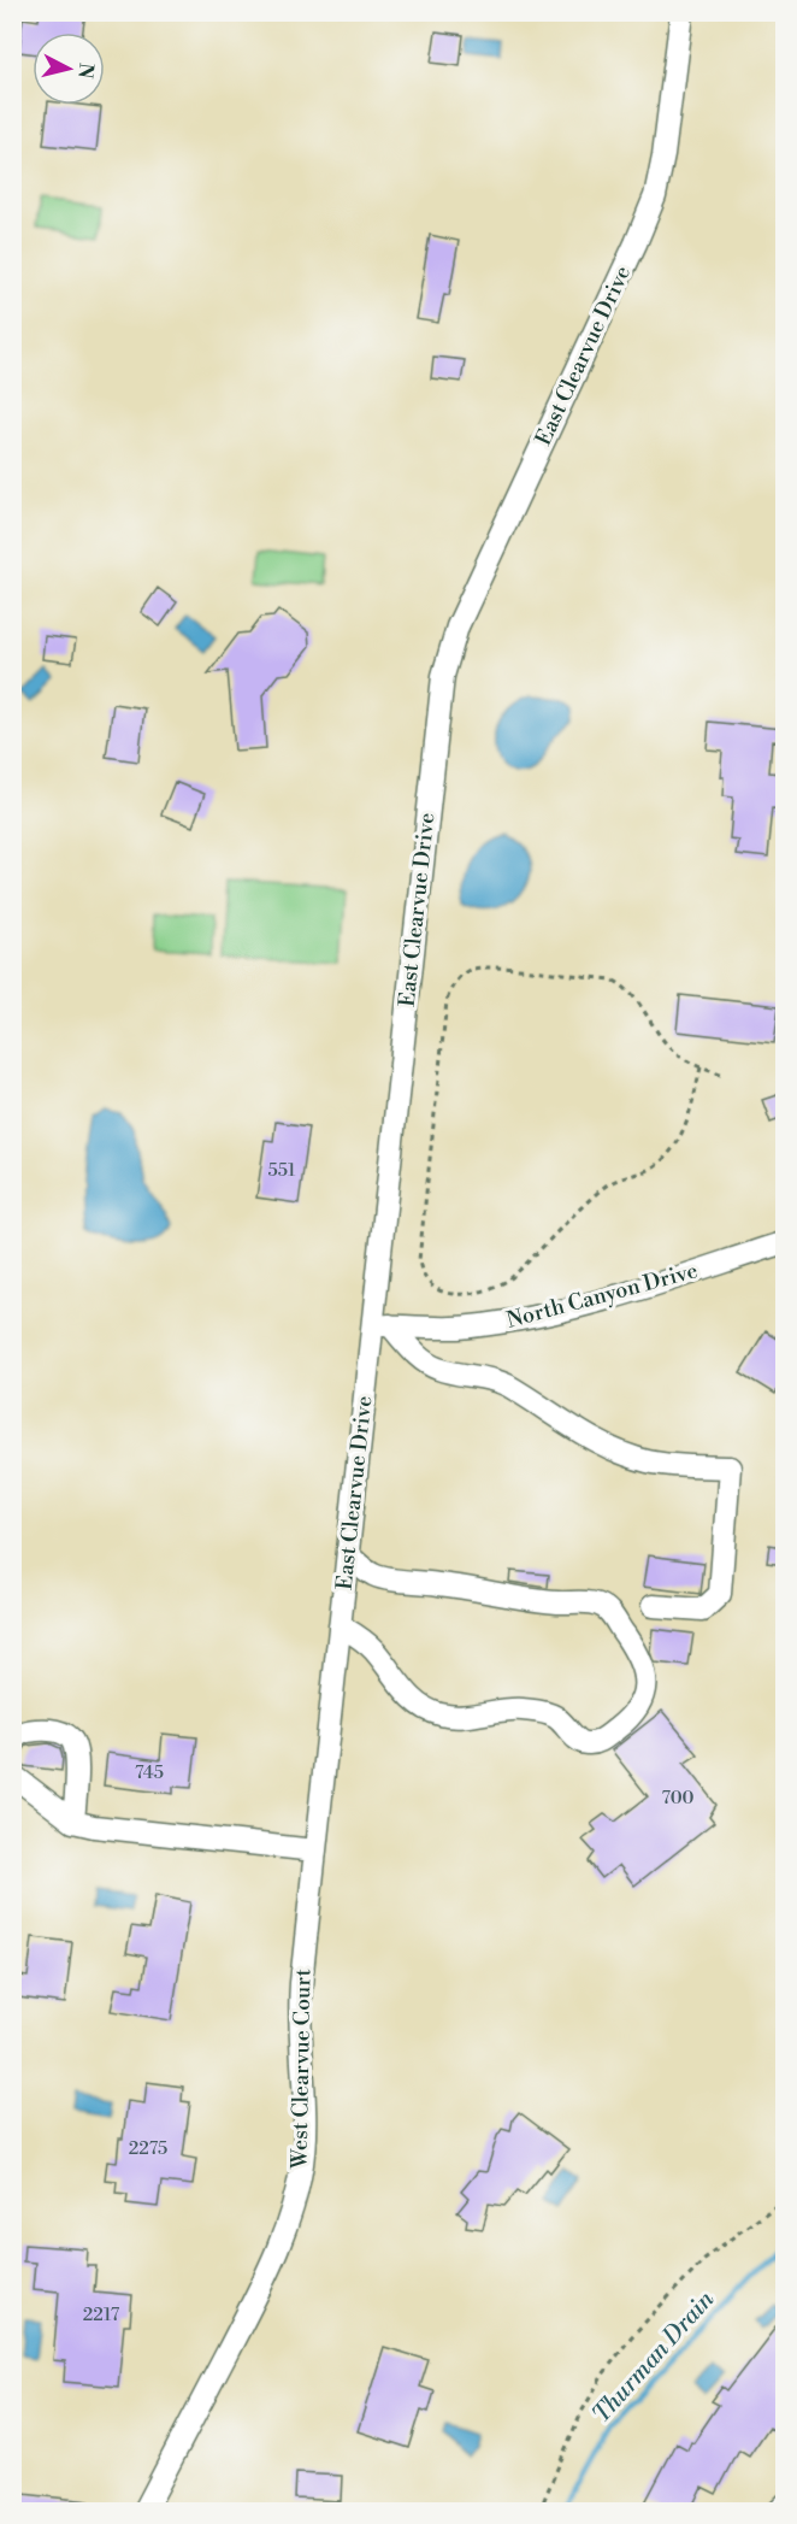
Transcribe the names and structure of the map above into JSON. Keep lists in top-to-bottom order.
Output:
{
  "streets": {
    "street": ["East Clearvue Drive", "North Canyon Drive", "West Clearvue Court"]
  },
  "crossings": [
    ["East Clearvue Drive", "North Canyon Drive"],
    ["East Clearvue Drive", "West Clearvue Court"]
  ],
  "water": ["Thurman Drain"],
  "house_numbers": [
    "551",
    "745",
    "700",
    "2275",
    "2217"
  ],
  "north": "right"
}
